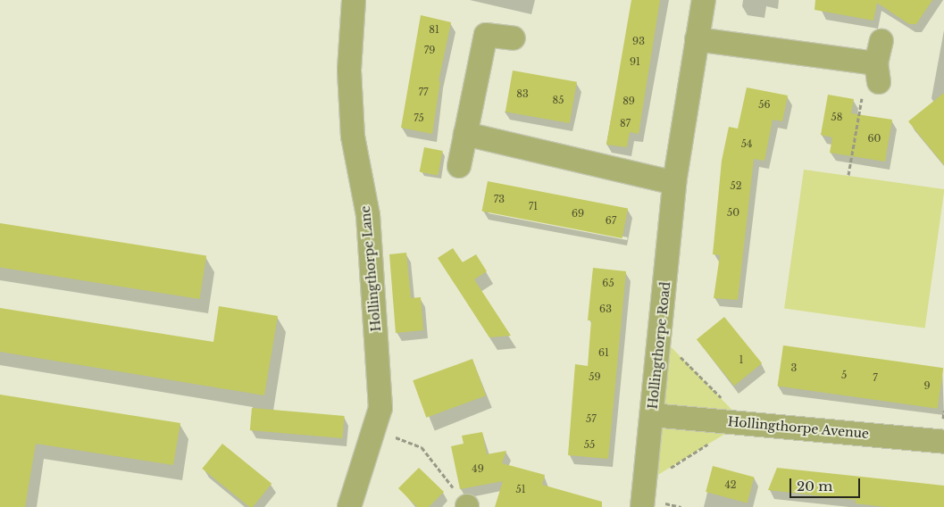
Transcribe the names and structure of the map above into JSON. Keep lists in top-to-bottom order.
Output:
{
  "streets": {
    "street": ["Hollingthorpe Lane", "Hollingthorpe Road", "Hollingthorpe Avenue"]
  },
  "crossings": [
    ["Hollingthorpe Road", "Hollingthorpe Avenue"]
  ],
  "house_numbers": [
    "81",
    "93",
    "79",
    "91",
    "77",
    "83",
    "85",
    "89",
    "56",
    "58",
    "75",
    "87",
    "60",
    "54",
    "52",
    "73",
    "71",
    "50",
    "69",
    "67",
    "65",
    "63",
    "61",
    "1",
    "3",
    "5",
    "59",
    "7",
    "9",
    "57",
    "55",
    "49",
    "42",
    "51"
  ],
  "scale_bar": "20 m"
}
